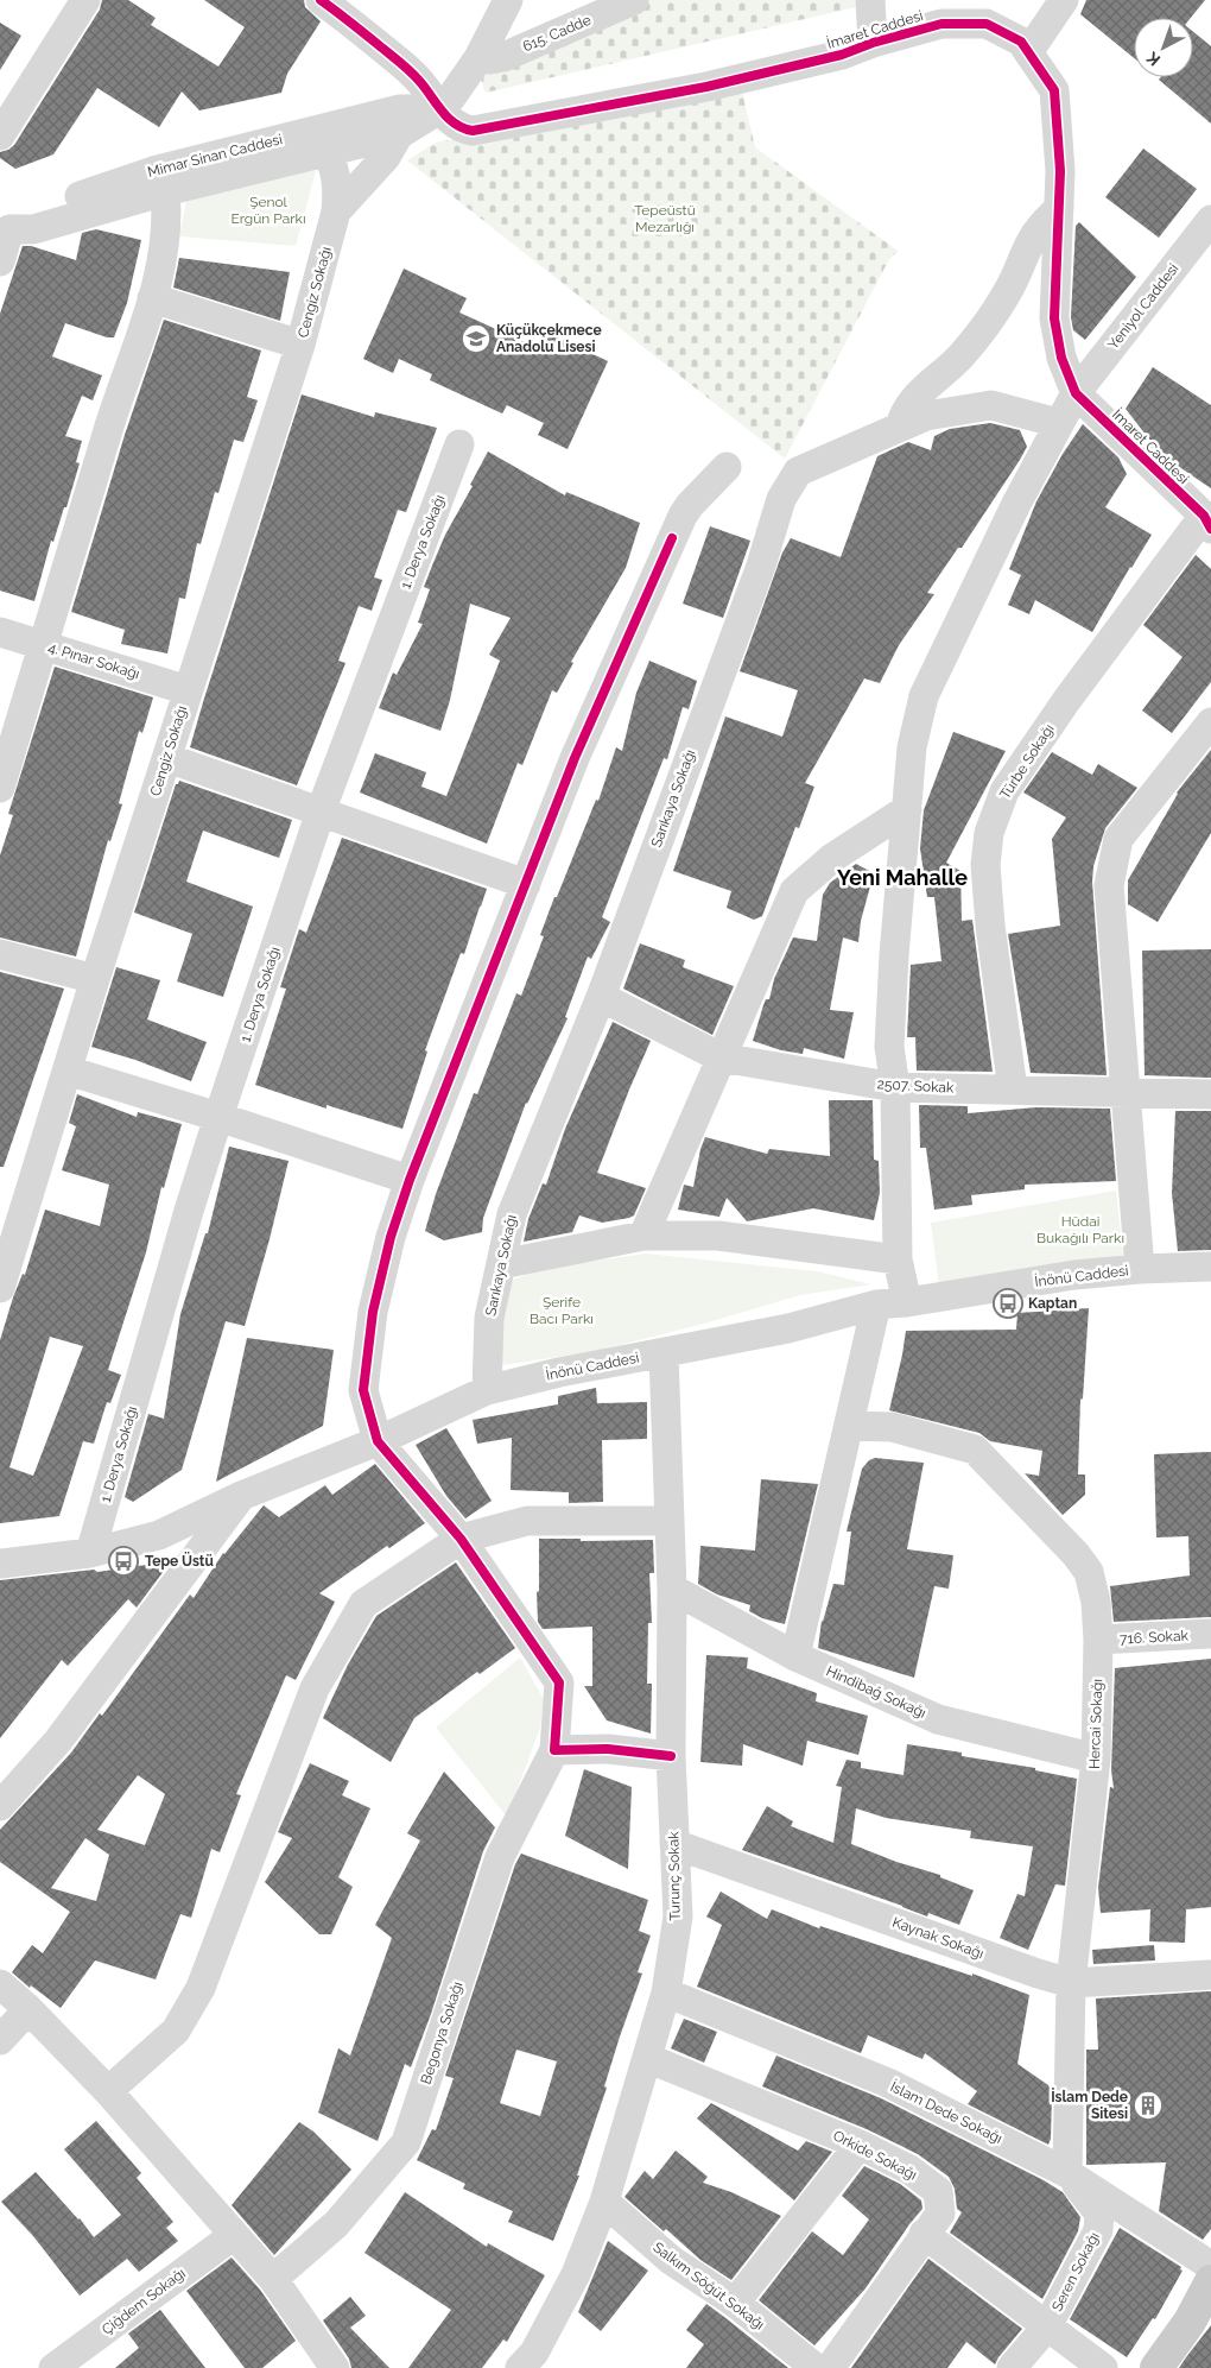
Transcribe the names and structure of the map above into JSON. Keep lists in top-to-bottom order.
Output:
{
  "streets": {
    "street": [
      "İmaret Caddesi",
      "615. Cadde",
      "Mimar Sinan Caddesi",
      "Cengiz Sokağı",
      "Yeniyol Caddesi",
      "1. Derya Sokağı",
      "4. Pınar Sokağı",
      "Türbe Sokağı",
      "Sarıkaya Sokağı",
      "2507. Sokak",
      "İnönü Caddesi",
      "716. Sokak",
      "Hindibağ Sokağı",
      "Hercai Sokağı",
      "Turunç Sokak",
      "Kaynak Sokağı",
      "Begonya Sokağı",
      "İslam Dede Sokağı",
      "Orkide Sokağı",
      "Seren Sokağı",
      "Salkım Söğüt Sokağı",
      "Çiğdem Sokağı"
    ]
  },
  "crossings": [
    ["İmaret Caddesi", "Mimar Sinan Caddesi"],
    ["İmaret Caddesi", "Yeniyol Caddesi"],
    ["İmaret Caddesi", "Türbe Sokağı"],
    ["Cengiz Sokağı", "4. Pınar Sokağı"],
    ["Yeniyol Caddesi", "Sarıkaya Sokağı"],
    ["Yeniyol Caddesi", "2507. Sokak"],
    ["Yeniyol Caddesi", "İnönü Caddesi"],
    ["1. Derya Sokağı", "İnönü Caddesi"],
    ["Türbe Sokağı", "2507. Sokak"],
    ["Sarıkaya Sokağı", "2507. Sokak"],
    ["Sarıkaya Sokağı", "İnönü Caddesi"],
    ["İnönü Caddesi", "Turunç Sokak"],
    ["716. Sokak", "Hercai Sokağı"],
    ["Hindibağ Sokağı", "Hercai Sokağı"],
    ["Hindibağ Sokağı", "Turunç Sokak"],
    ["Hercai Sokağı", "Kaynak Sokağı"],
    ["Hercai Sokağı", "İslam Dede Sokağı"],
    ["Hercai Sokağı", "Seren Sokağı"],
    ["Turunç Sokak", "Kaynak Sokağı"],
    ["Turunç Sokak", "İslam Dede Sokağı"],
    ["Turunç Sokak", "Orkide Sokağı"],
    ["Turunç Sokak", "Salkım Söğüt Sokağı"],
    ["İslam Dede Sokağı", "Seren Sokağı"]
  ],
  "districts": ["Yeni Mahalle"],
  "parks": [
    "Şenol Ergün Parkı",
    "Tepeüstü Mezarlığı",
    "Hüdai Bukağılı Parkı",
    "Şerife Bacı Parkı"
  ],
  "places": {
    "school or university": ["Küçükçekmece Anadolu Lisesi"],
    "bus stop": ["Kaptan", "Tepe Üstü"],
    "building": ["İslam Dede Sitesi"]
  },
  "north": "bottom left"
}
